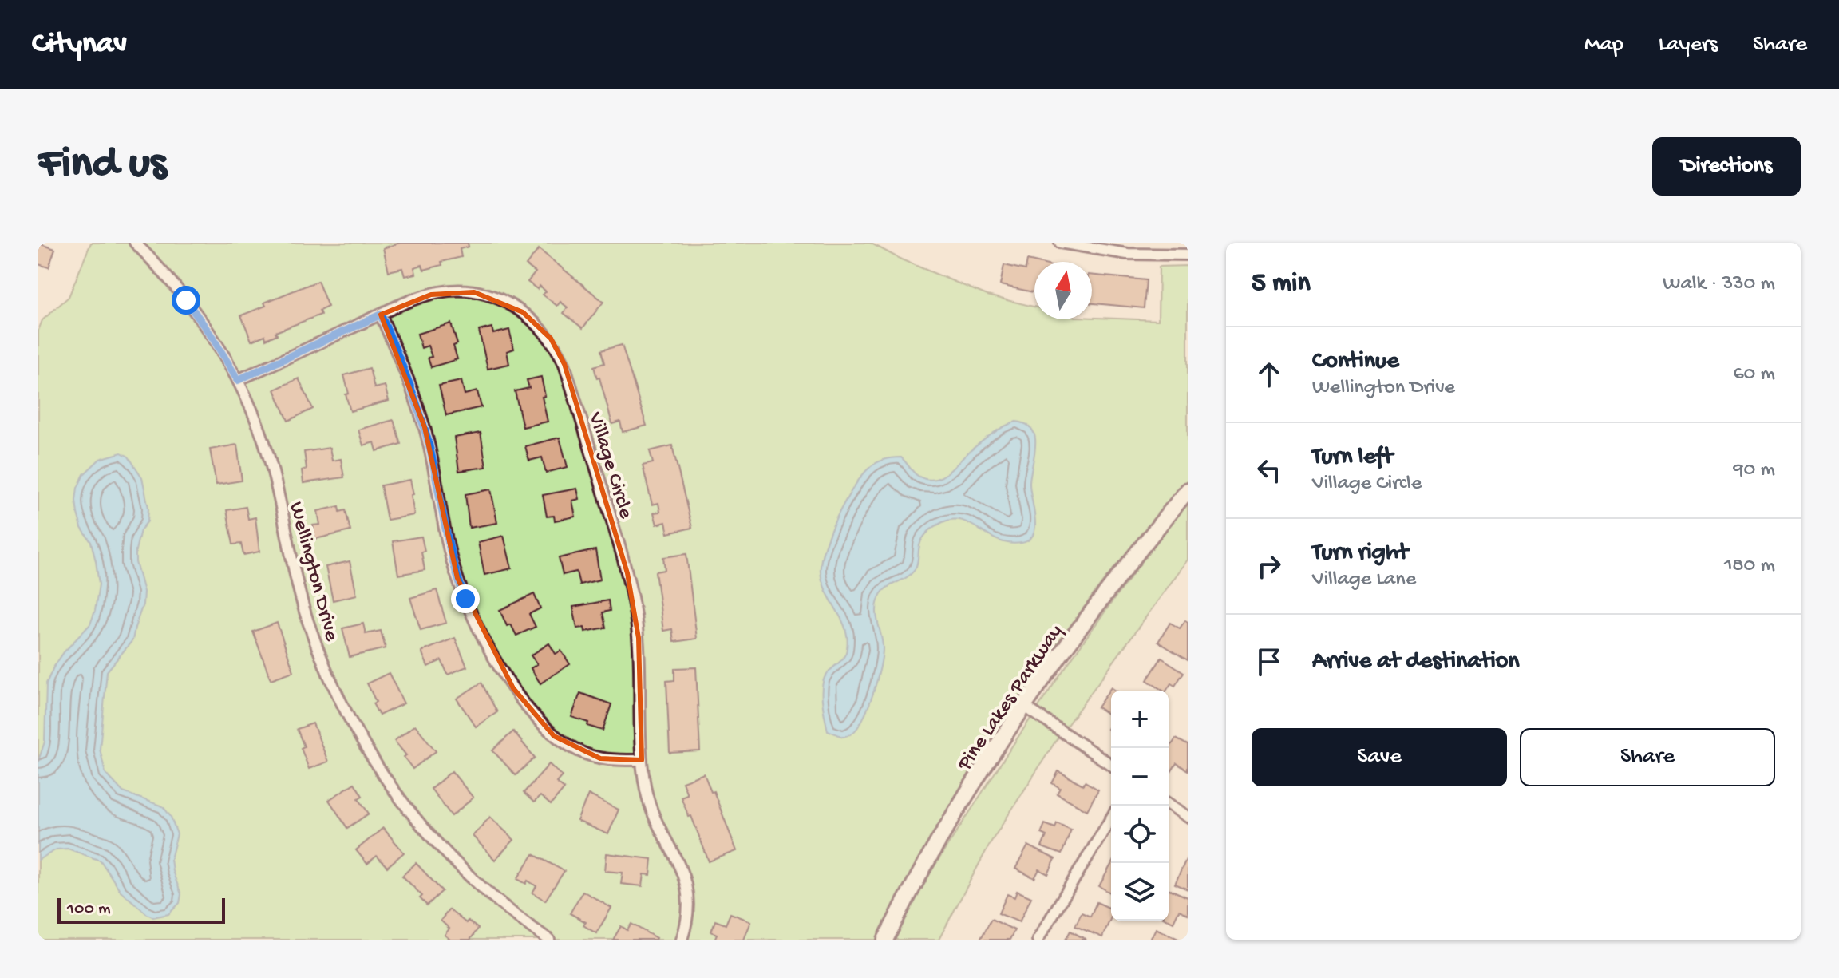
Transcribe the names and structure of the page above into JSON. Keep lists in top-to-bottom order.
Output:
{
  "streets": {
    "street": ["Village Circle", "Wellington Drive", "Pine Lakes Parkway"]
  },
  "crossings": [
    ["Village Circle", "Wellington Drive"]
  ],
  "scale_bar": "100 m",
  "north": "top",
  "page": {
    "header": "Citynav",
    "nav": ["Map", "Layers", "Share"],
    "buttons": [
      "Directions",
      ["Save", "Share"]
    ],
    "title": "Find us",
    "heading": ["5 min", "Walk · 330 m"],
    "list": [
      ["Continue", "Wellington Drive", "60 m"],
      ["Turn left", "Village Circle", "90 m"],
      ["Turn right", "Village Lane", "180 m"],
      "Arrive at destination"
    ],
    "map_buttons": ["+", "−"],
    "scale": "100 m"
  }
}
